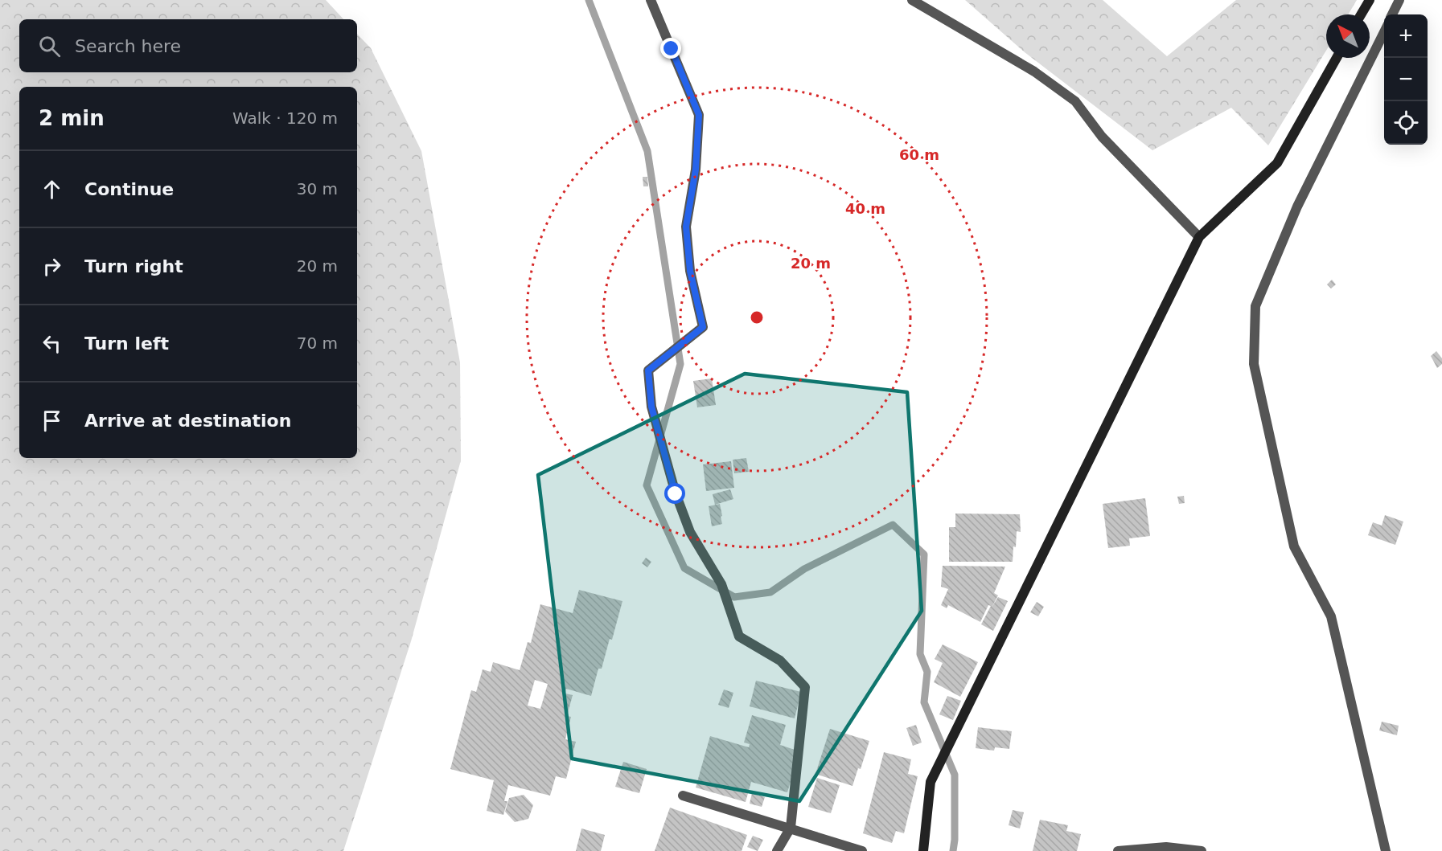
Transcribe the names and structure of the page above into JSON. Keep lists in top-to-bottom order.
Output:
{
  "north": "top left",
  "page": {
    "map_buttons": ["+", "−"],
    "search": "Search here",
    "heading": ["2 min", "Walk · 120 m"],
    "list": [
      ["Continue", "30 m"],
      ["Turn right", "20 m"],
      ["Turn left", "70 m"],
      "Arrive at destination"
    ]
  },
  "rings": ["60 m", "40 m", "20 m"]
}
